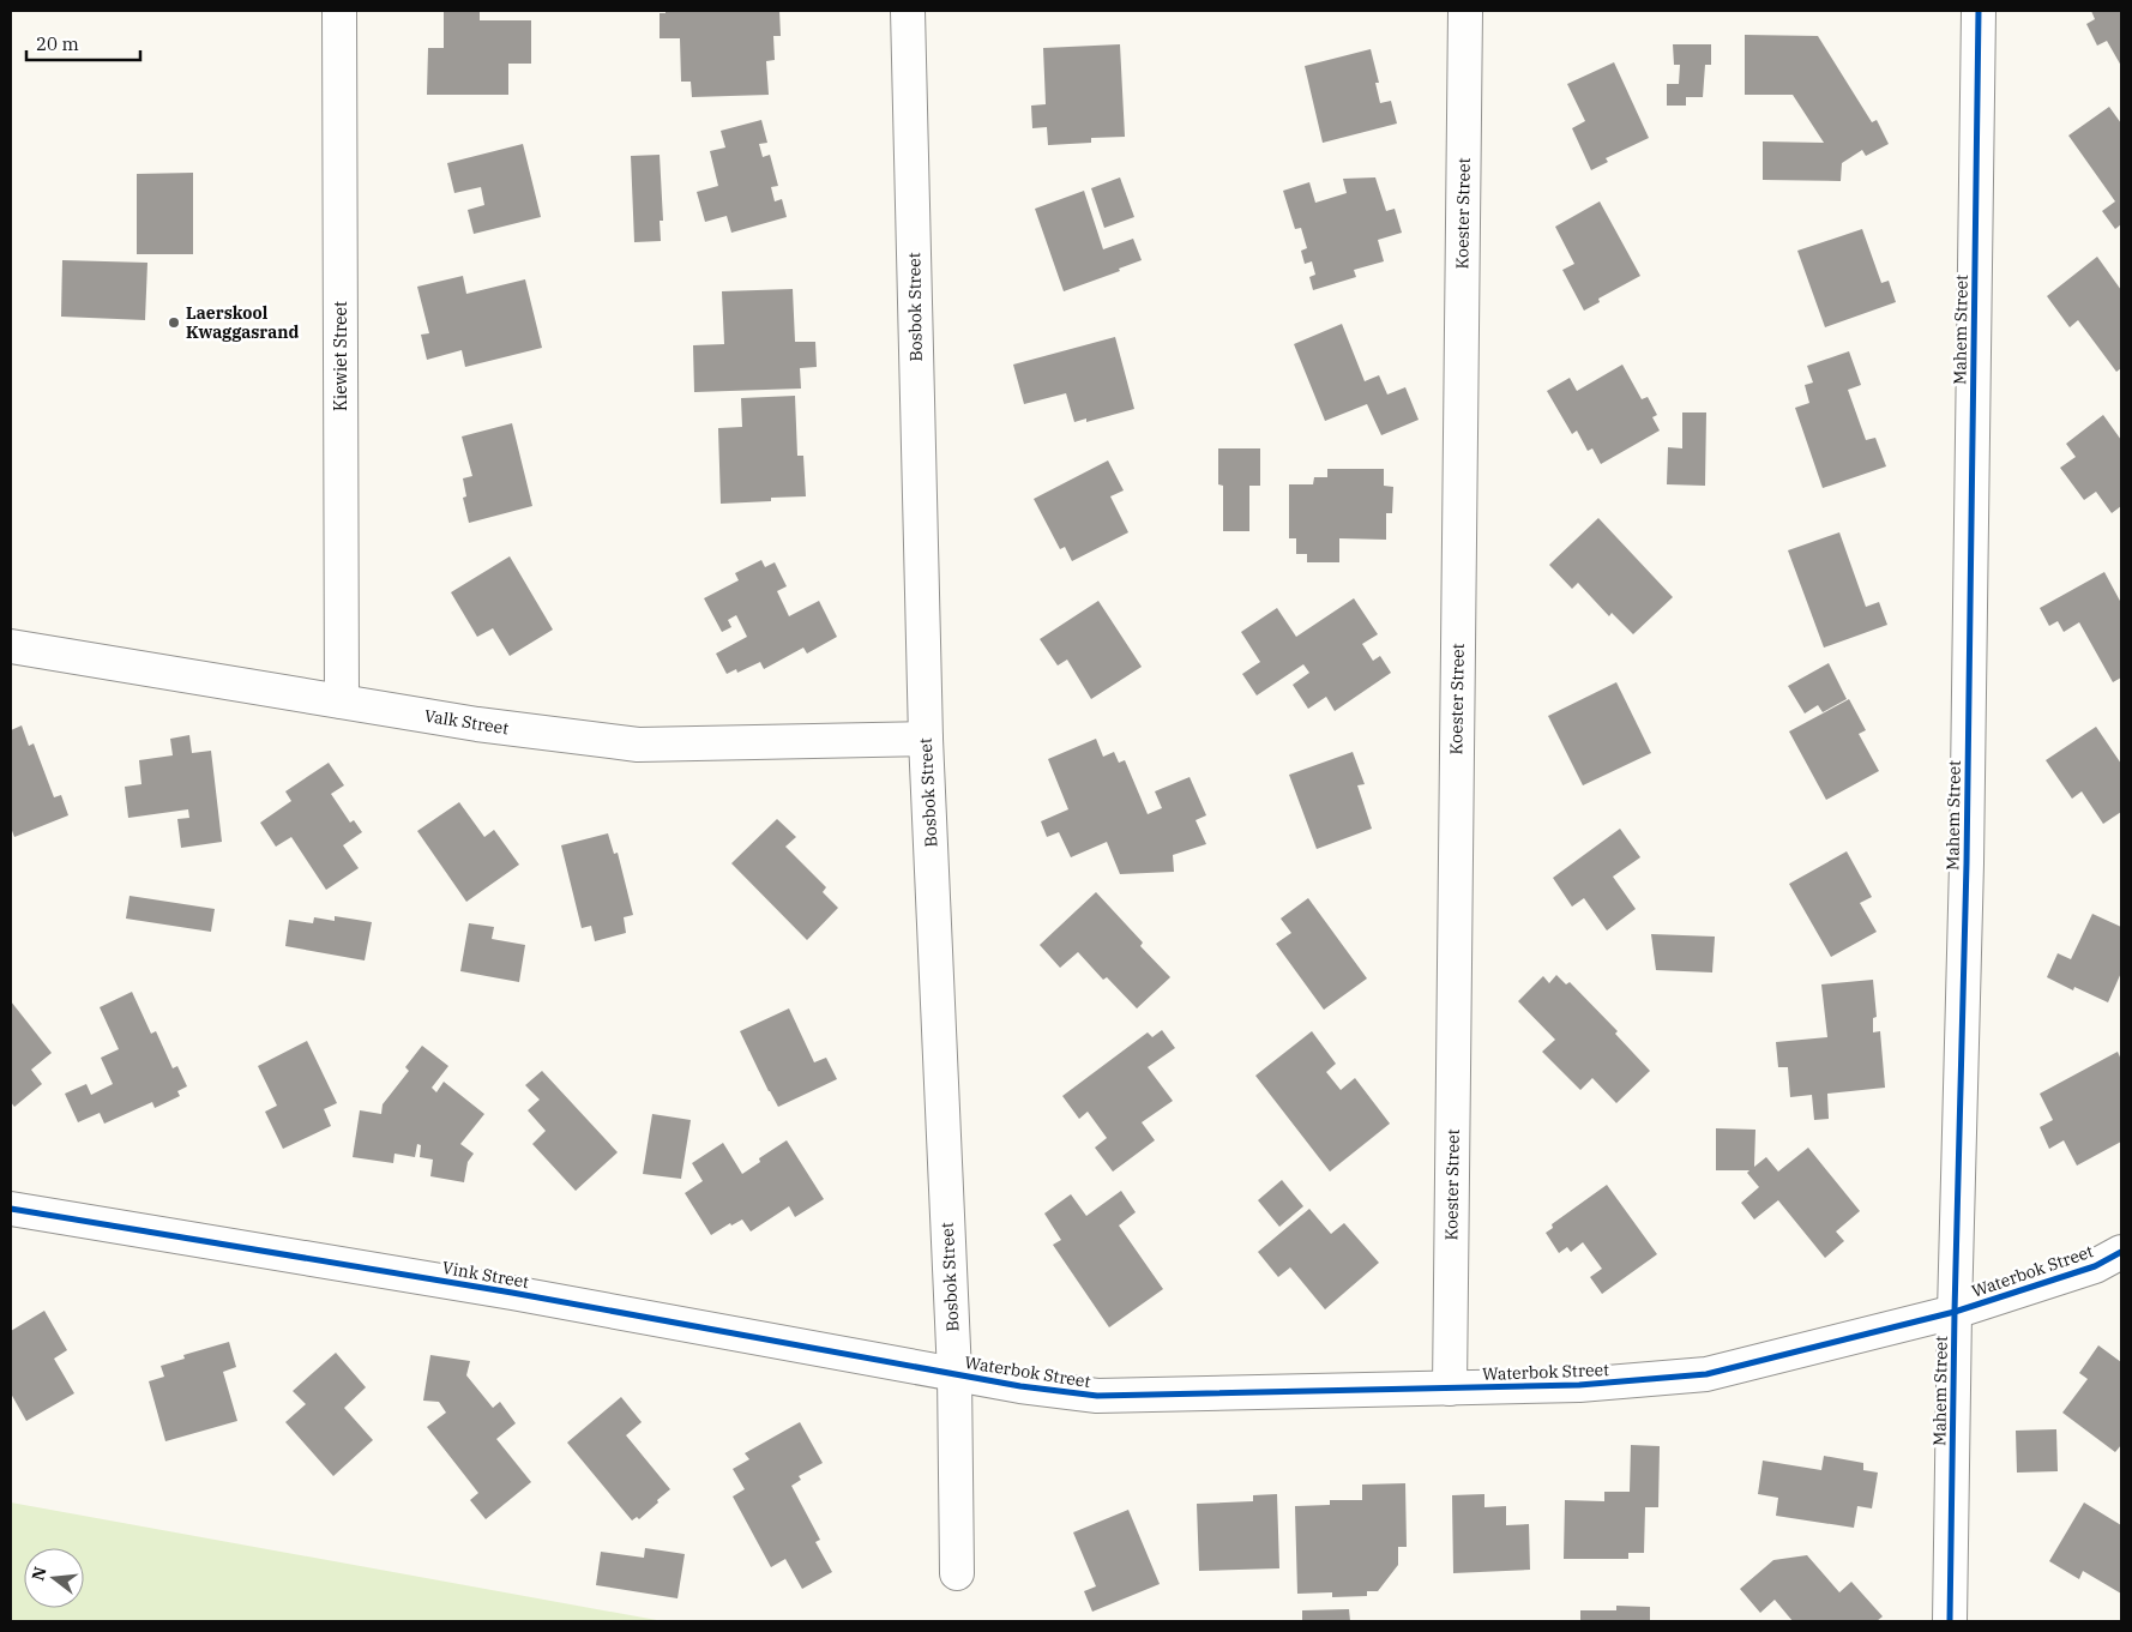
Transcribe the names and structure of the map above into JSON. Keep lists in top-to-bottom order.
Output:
{
  "streets": {
    "street": [
      "Koester Street",
      "Bosbok Street",
      "Mahem Street",
      "Kiewiet Street",
      "Valk Street",
      "Waterbok Street",
      "Vink Street"
    ]
  },
  "crossings": [
    ["Koester Street", "Waterbok Street"],
    ["Bosbok Street", "Valk Street"],
    ["Bosbok Street", "Waterbok Street"],
    ["Bosbok Street", "Vink Street"],
    ["Mahem Street", "Waterbok Street"],
    ["Kiewiet Street", "Valk Street"],
    ["Waterbok Street", "Vink Street"]
  ],
  "places": ["Laerskool Kwaggasrand"],
  "scale_bar": "20 m",
  "north": "left"
}
